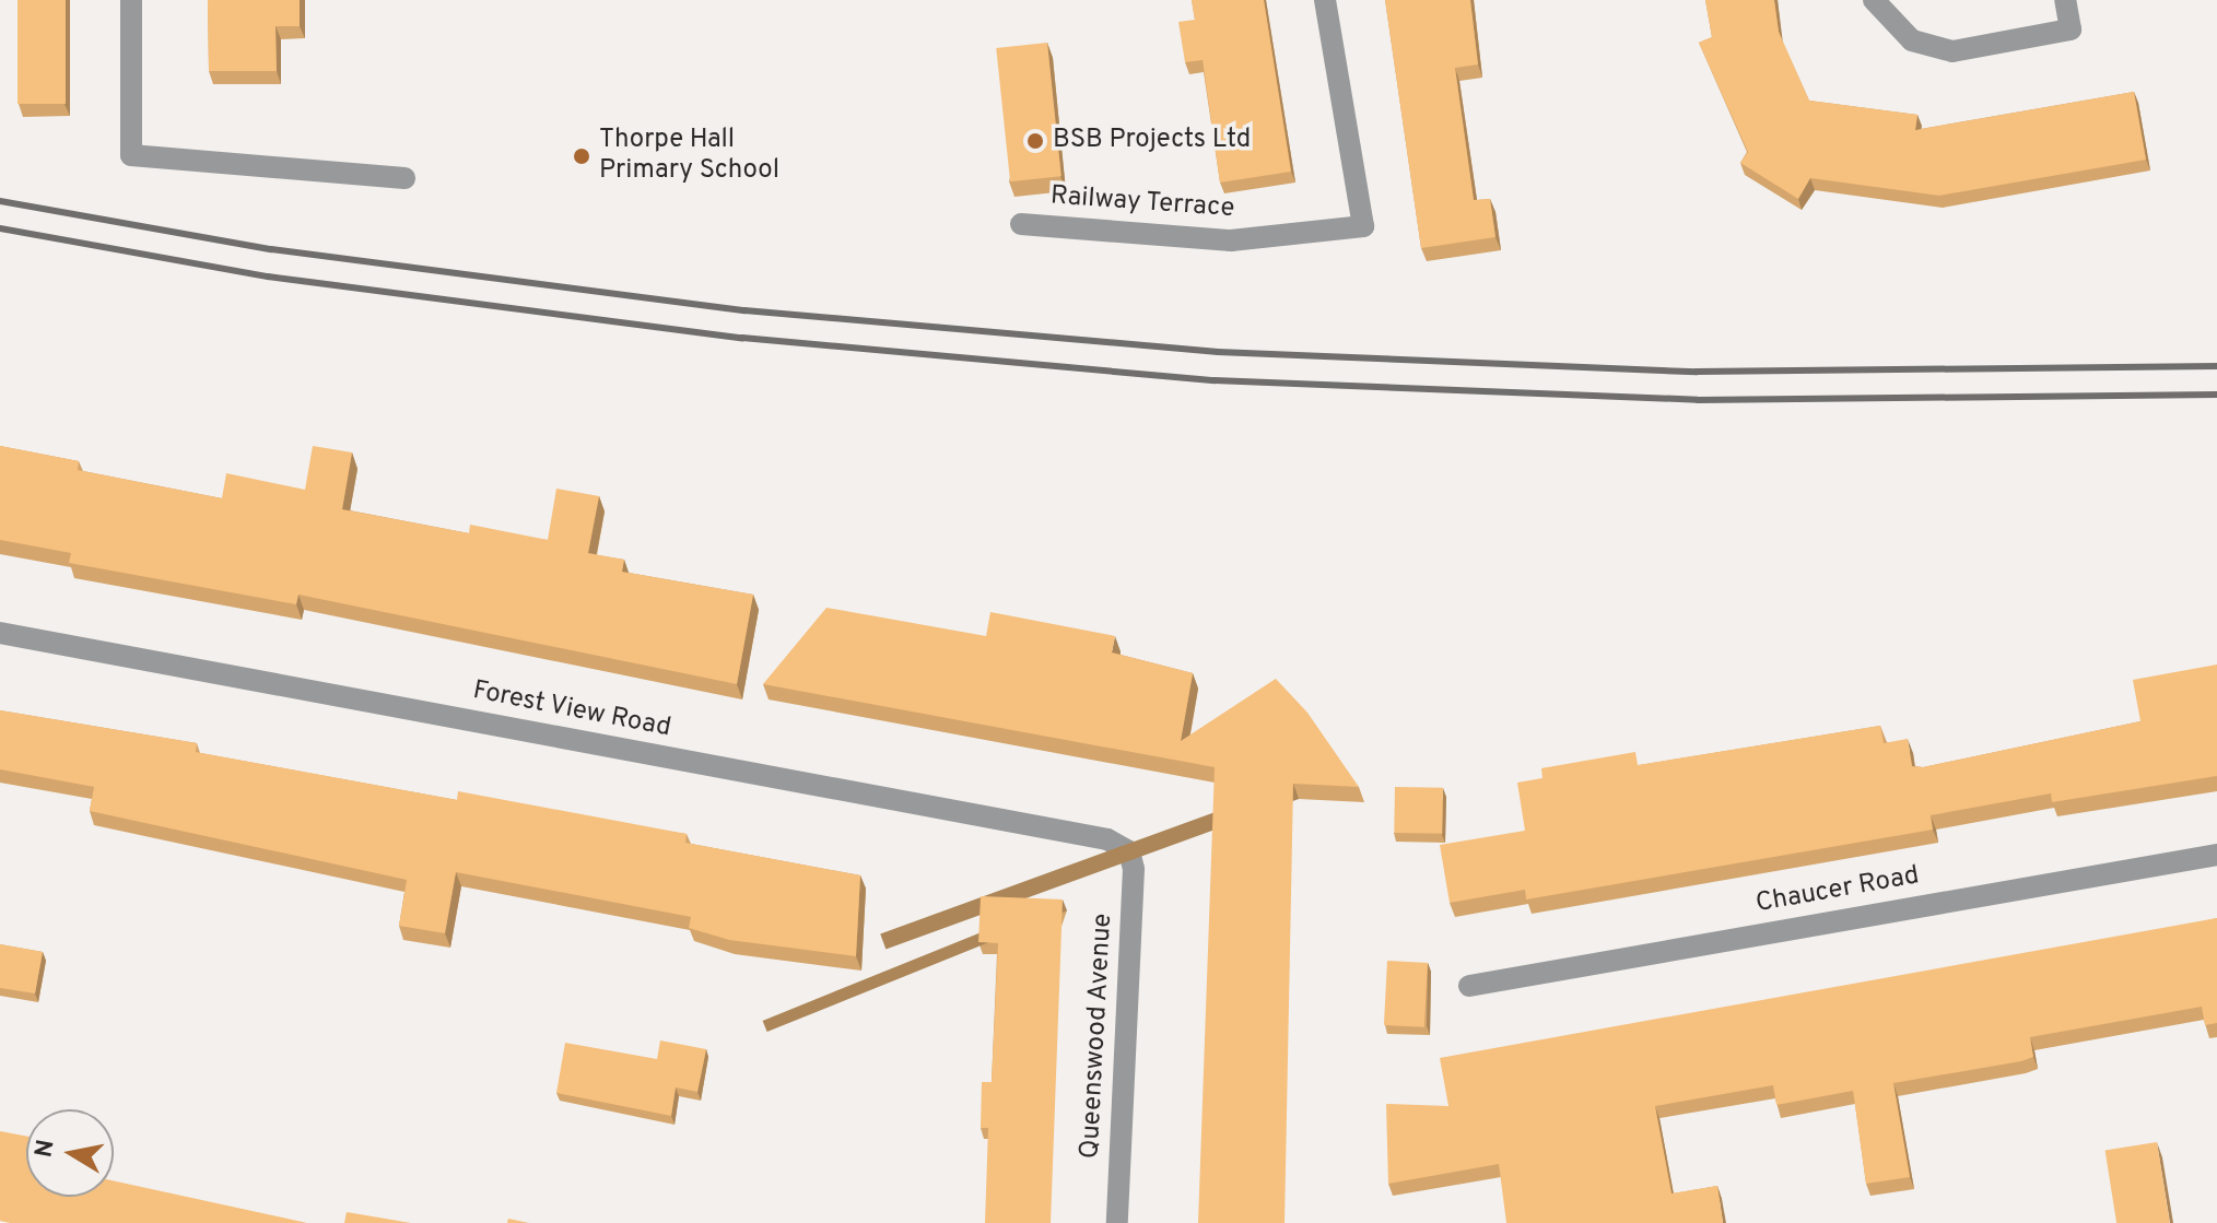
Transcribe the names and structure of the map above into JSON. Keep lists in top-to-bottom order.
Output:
{
  "streets": {
    "street": [
      "Railway Terrace",
      "Forest View Road",
      "Chaucer Road",
      "Queenswood Avenue"
    ]
  },
  "crossings": [
    ["Forest View Road", "Queenswood Avenue"]
  ],
  "places": ["BSB Projects Ltd", "Thorpe Hall Primary School"],
  "north": "left"
}
